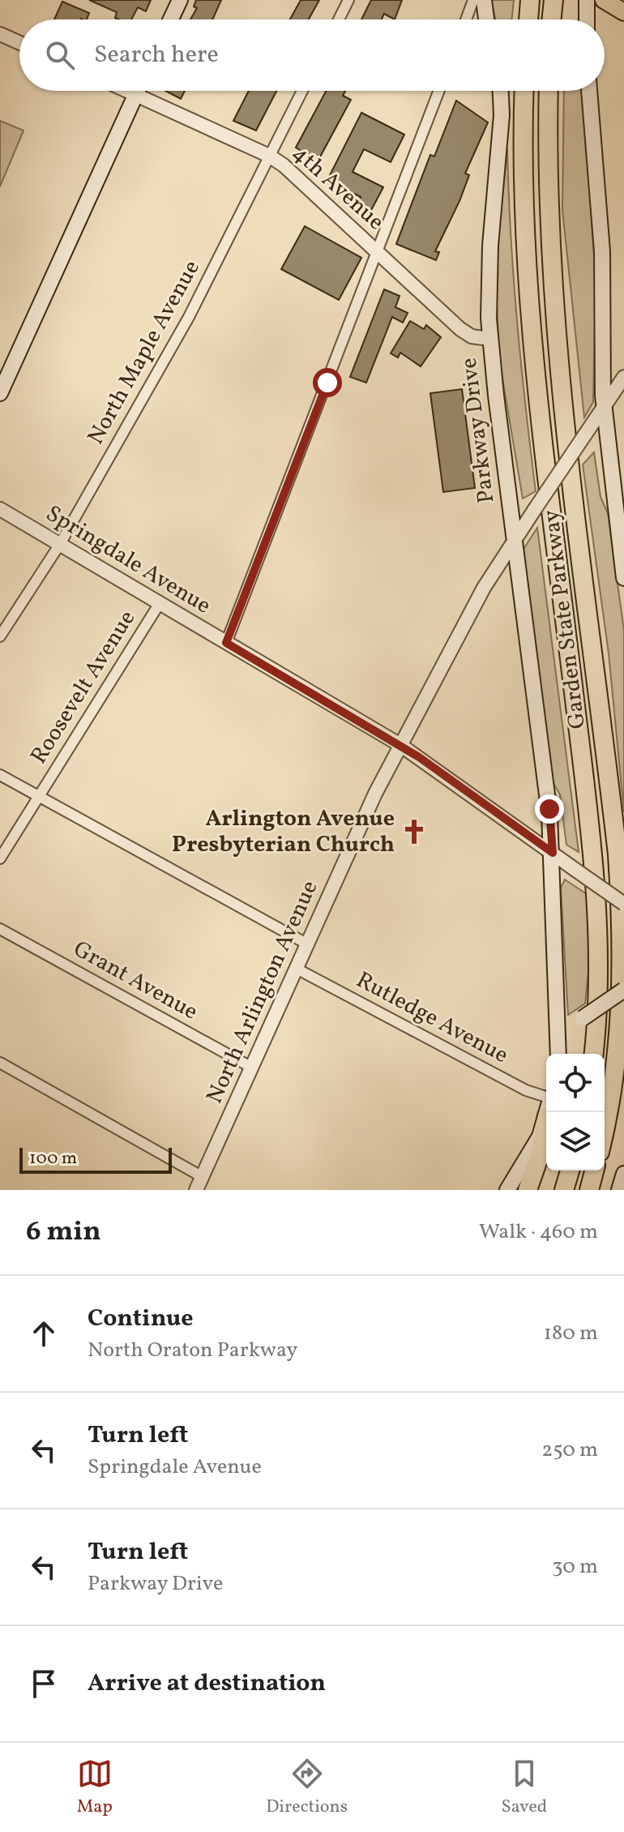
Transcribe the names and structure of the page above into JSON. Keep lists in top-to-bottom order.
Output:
{
  "streets": {
    "highway": ["Garden State Parkway"],
    "main road": ["Parkway Drive"],
    "street": [
      "4th Avenue",
      "North Maple Avenue",
      "Springdale Avenue",
      "Roosevelt Avenue",
      "Grant Avenue",
      "North Arlington Avenue",
      "Rutledge Avenue"
    ]
  },
  "crossings": [
    ["4th Avenue", "North Maple Avenue"],
    ["4th Avenue", "Parkway Drive"],
    ["North Maple Avenue", "Springdale Avenue"],
    ["Parkway Drive", "Springdale Avenue"],
    ["Parkway Drive", "North Arlington Avenue"],
    ["Springdale Avenue", "Roosevelt Avenue"],
    ["Springdale Avenue", "North Arlington Avenue"],
    ["Grant Avenue", "North Arlington Avenue"],
    ["North Arlington Avenue", "Rutledge Avenue"]
  ],
  "places": {
    "church": ["Arlington Avenue Presbyterian Church"]
  },
  "scale_bar": "100 m",
  "page": {
    "search": "Search here",
    "scale": "100 m",
    "heading": ["6 min", "Walk · 460 m"],
    "list": [
      ["Continue", "North Oraton Parkway", "180 m"],
      ["Turn left", "Springdale Avenue", "250 m"],
      ["Turn left", "Parkway Drive", "30 m"],
      "Arrive at destination"
    ],
    "nav": ["Map", "Directions", "Saved"]
  }
}
